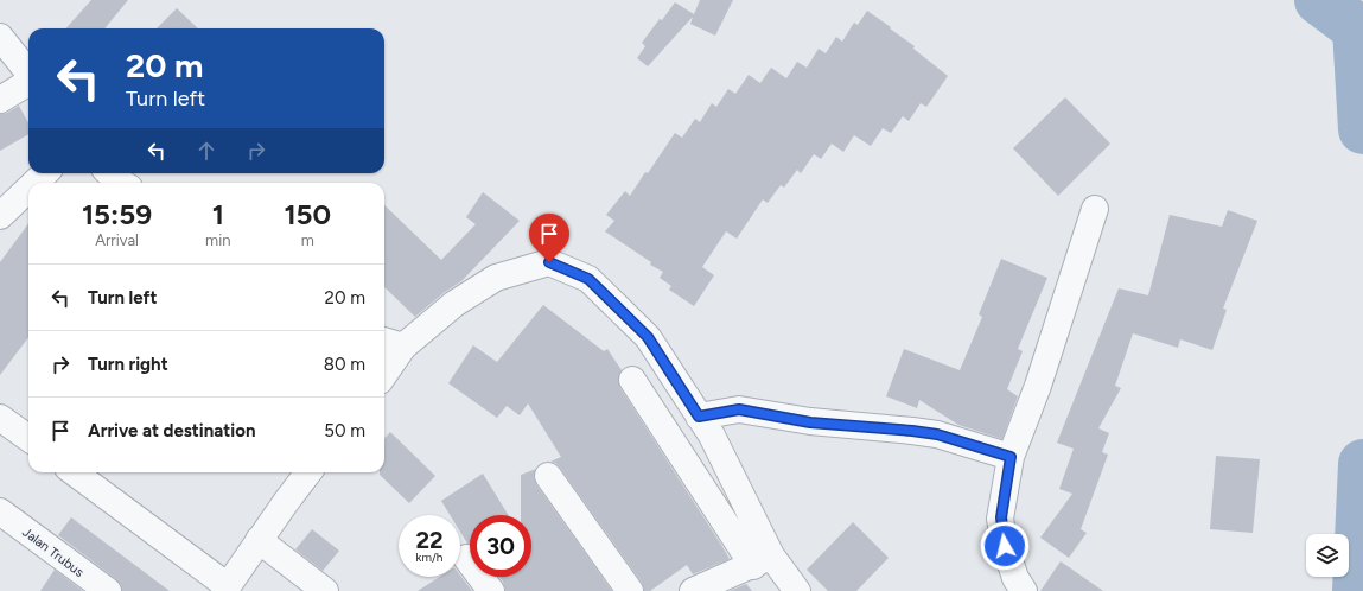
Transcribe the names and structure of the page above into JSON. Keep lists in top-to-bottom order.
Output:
{
  "streets": {
    "street": ["Jalan Trubus"]
  },
  "page": {
    "turn": ["20 m", "Turn left"],
    "eta": [
      "15:59",
      "Arrival",
      "1",
      "min",
      "150",
      "m"
    ],
    "list": [
      {
        "name": "Turn left",
        "value": "20 m"
      },
      {
        "name": "Turn right",
        "value": "80 m"
      },
      {
        "name": "Arrive at destination",
        "value": "50 m"
      }
    ],
    "speed": "22 km/h",
    "limit": "30"
  }
}
